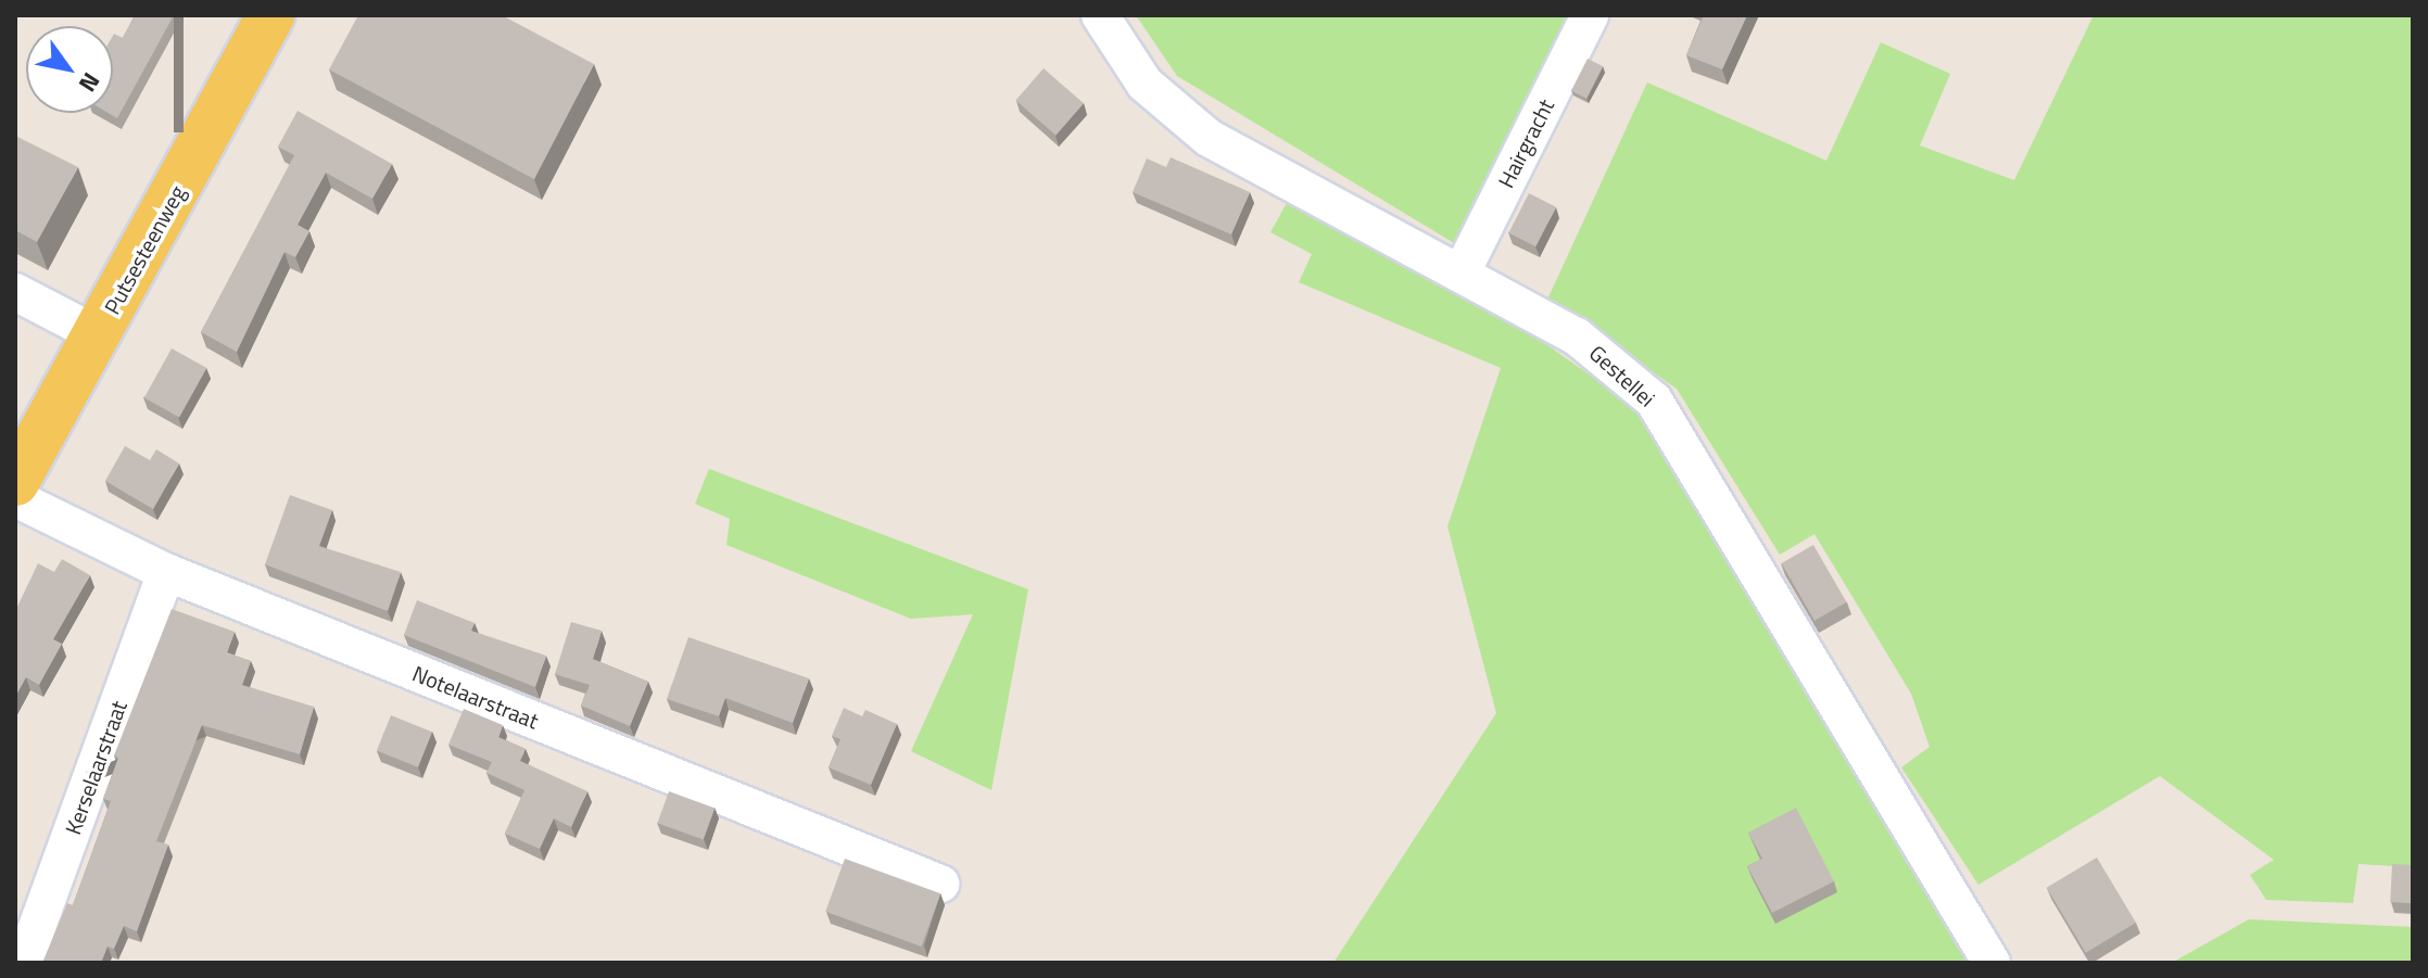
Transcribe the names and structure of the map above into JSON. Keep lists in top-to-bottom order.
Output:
{
  "streets": {
    "main road": ["Putsesteenweg"],
    "street": [
      "Hairgracht",
      "Gestellei",
      "Notelaarstraat",
      "Kerselaarstraat"
    ]
  },
  "crossings": [
    ["Hairgracht", "Gestellei"],
    ["Notelaarstraat", "Kerselaarstraat"]
  ],
  "north": "bottom right"
}
